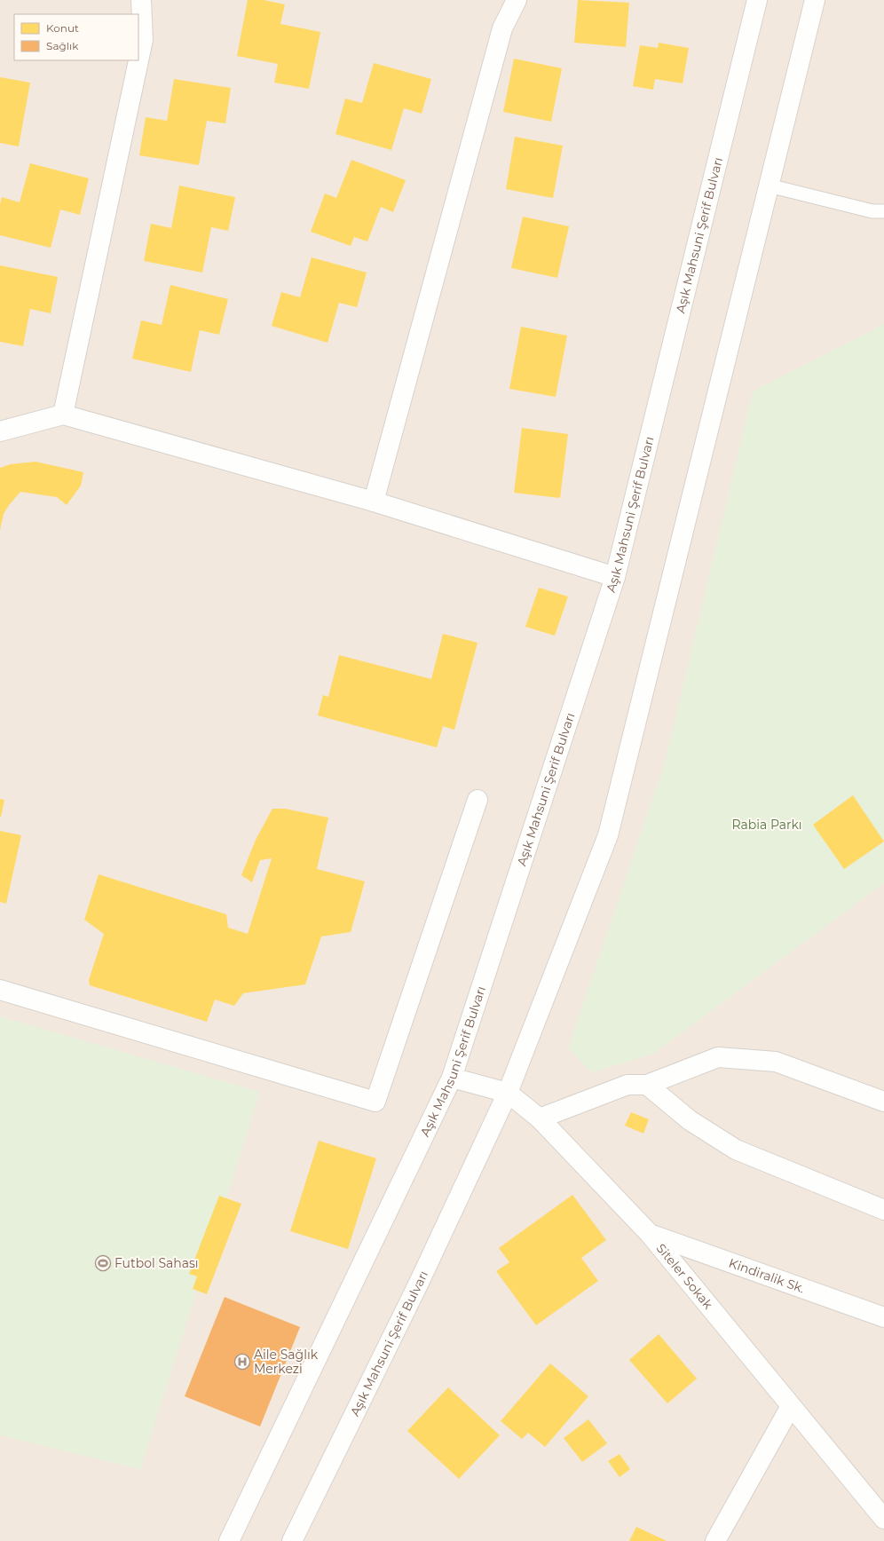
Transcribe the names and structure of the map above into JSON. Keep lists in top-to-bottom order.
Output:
{
  "streets": {
    "street": ["Aşık Mahsuni Şerif Bulvarı", "Kindiralik Sk.", "Siteler Sokak"]
  },
  "crossings": [
    ["Aşık Mahsuni Şerif Bulvarı", "Siteler Sokak"],
    ["Kindiralik Sk.", "Siteler Sokak"]
  ],
  "parks": ["Rabia Parkı"],
  "places": {
    "sports": ["Futbol Sahası"],
    "hospital": ["Aile Sağlık Merkezi"]
  },
  "legend": ["Konut", "Sağlık"]
}
